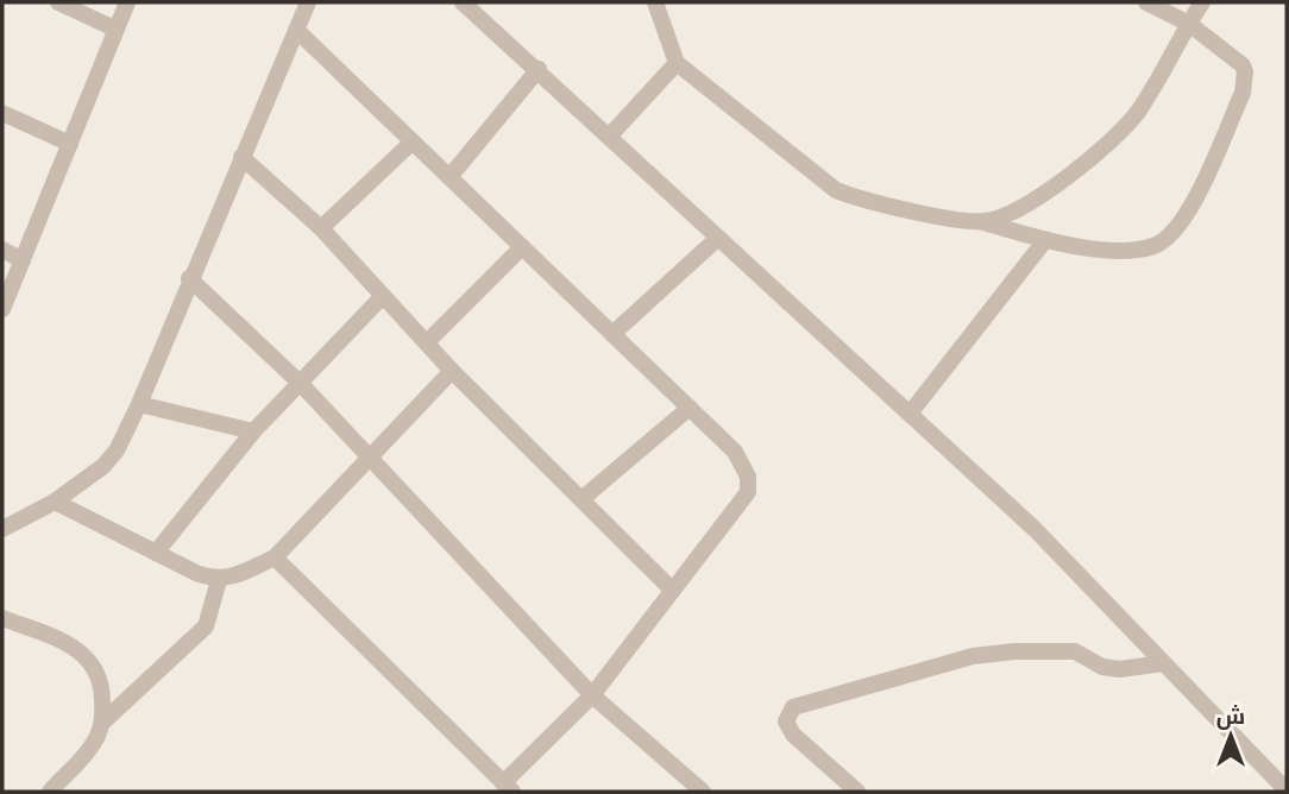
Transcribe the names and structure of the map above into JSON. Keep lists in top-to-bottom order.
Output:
{
  "north": "top"
}
